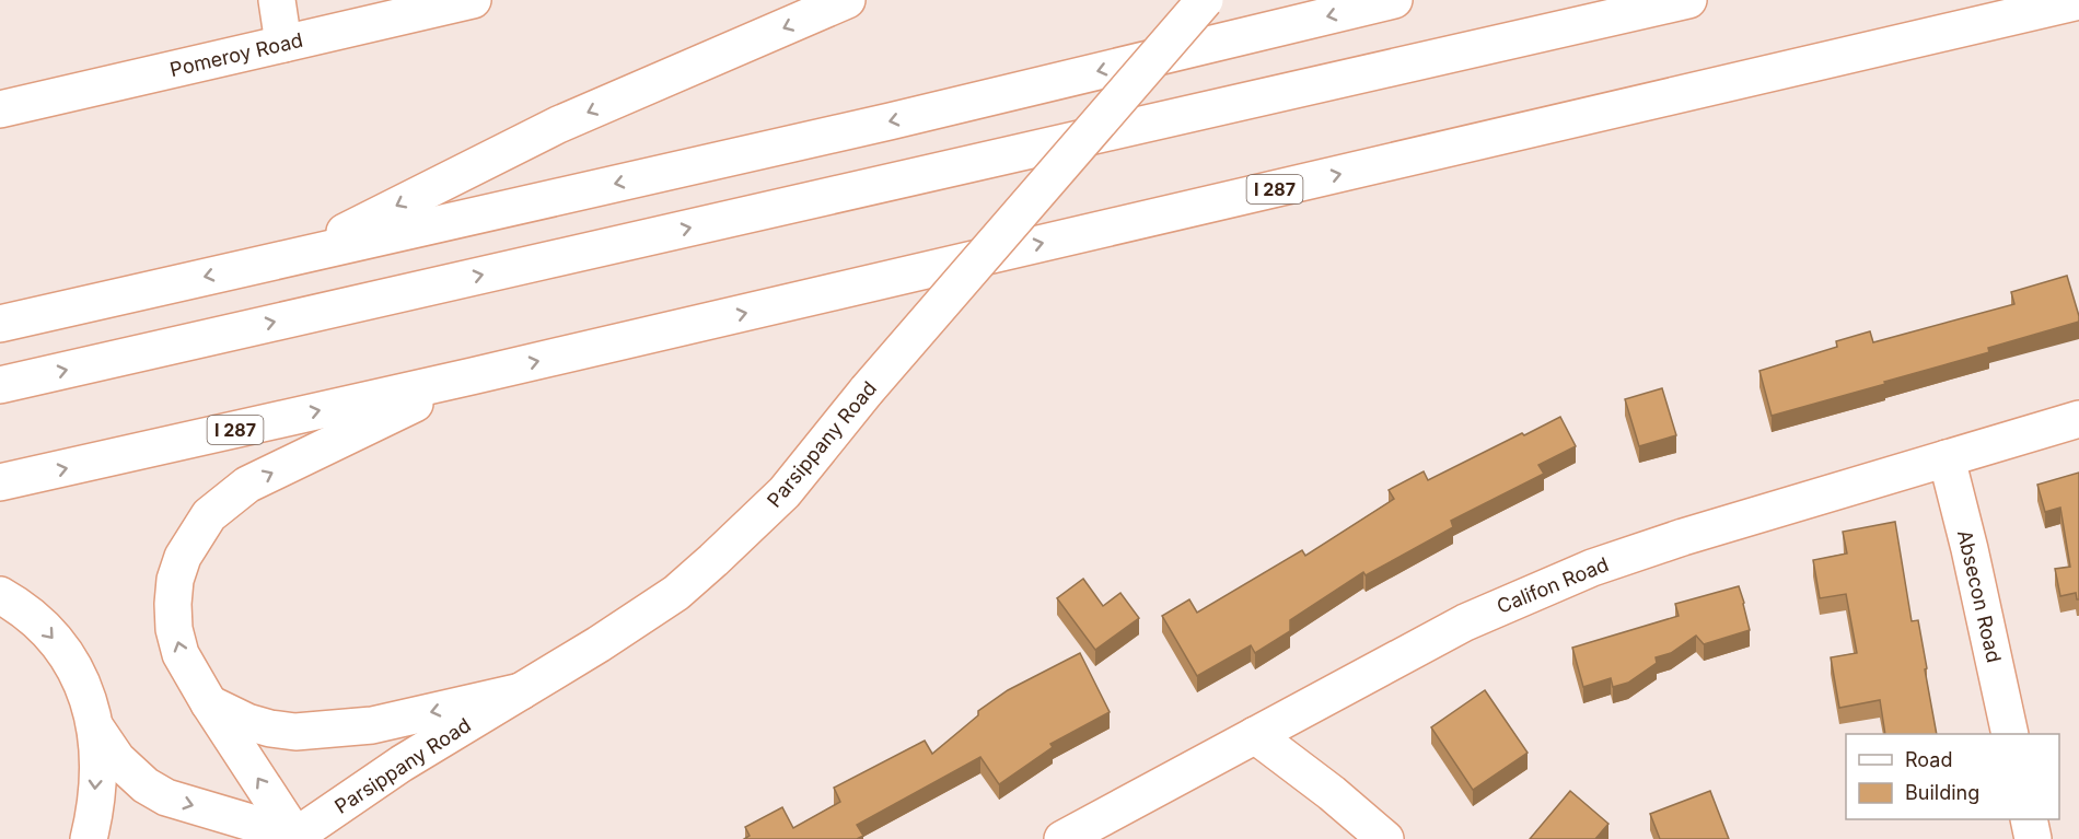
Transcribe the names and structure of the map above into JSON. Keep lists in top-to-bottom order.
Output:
{
  "streets": {
    "main road": [
      "Pomeroy Road",
      "I 287",
      "Parsippany Road",
      "Califon Road",
      "Absecon Road"
    ]
  },
  "crossings": [
    ["Califon Road", "Absecon Road"]
  ],
  "legend": ["Road", "Building"]
}
